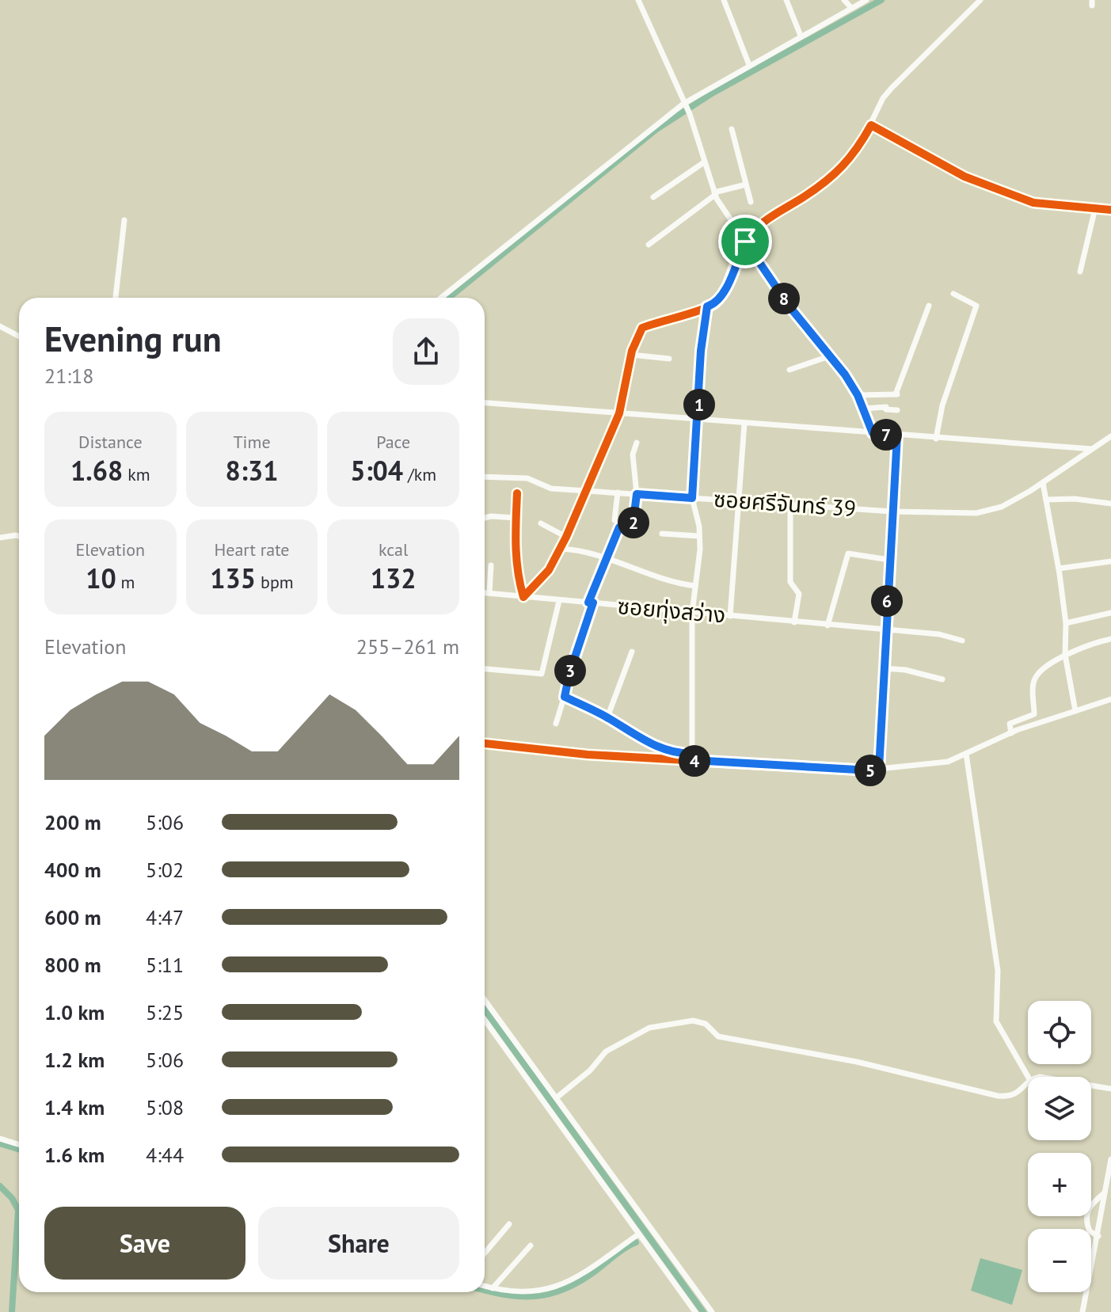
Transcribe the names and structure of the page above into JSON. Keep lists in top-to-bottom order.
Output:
{
  "streets": {
    "street": ["ซอยศรีจันทร์ 39", "ซอยทุ่งสว่าง"]
  },
  "page": {
    "pins": [
      "8",
      "1",
      "7",
      "2",
      "6",
      "3",
      "4",
      "5"
    ],
    "heading": ["Evening run", "21:18"],
    "stats": [
      ["Distance", "1.68 km"],
      ["Time", "8:31"],
      ["Pace", "5:04 /km"],
      ["Elevation", "10 m"],
      ["Heart rate", "135 bpm"],
      ["kcal", "132"]
    ],
    "chart": ["Elevation", "255–261 m"],
    "list": [
      {
        "name": "200 m",
        "note": "5:06"
      },
      {
        "name": "400 m",
        "note": "5:02"
      },
      {
        "name": "600 m",
        "note": "4:47"
      },
      {
        "name": "800 m",
        "note": "5:11"
      },
      {
        "name": "1.0 km",
        "note": "5:25"
      },
      {
        "name": "1.2 km",
        "note": "5:06"
      },
      {
        "name": "1.4 km",
        "note": "5:08"
      },
      {
        "name": "1.6 km",
        "note": "4:44"
      }
    ],
    "map_buttons": ["+", "−"],
    "buttons": ["Save", "Share"]
  }
}
